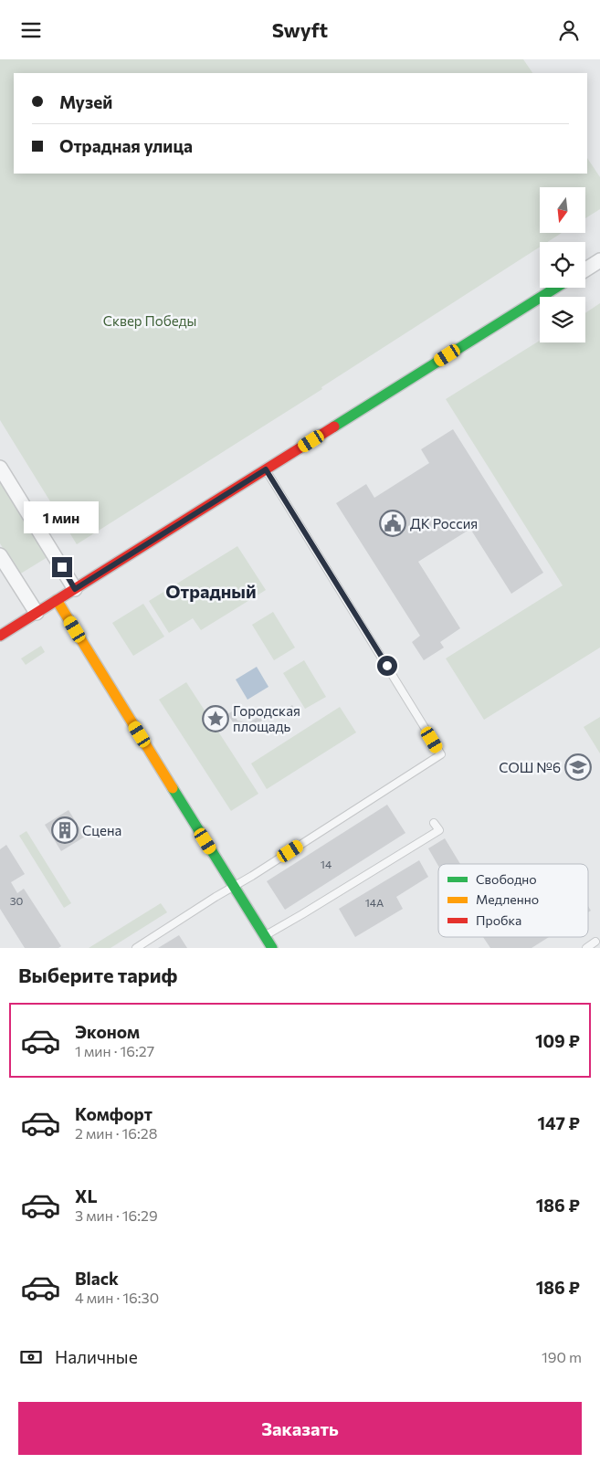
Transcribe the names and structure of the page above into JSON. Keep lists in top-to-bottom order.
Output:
{
  "districts": ["Отрадный"],
  "parks": ["Сквер Победы"],
  "places": {
    "public building": ["ДК Россия"],
    "place": ["Городская площадь"],
    "school or university": ["СОШ №6"],
    "building": ["Сцена"]
  },
  "house_numbers": ["14", "30", "14А"],
  "legend": ["Свободно", "Медленно", "Пробка"],
  "north": "bottom",
  "page": {
    "header": "Swyft",
    "banner": ["Музей", "Отрадная улица"],
    "bubble": "1 мин",
    "heading": "Выберите тариф",
    "list": [
      {
        "name": "Эконом",
        "note": "1 мин · 16:27",
        "value": "109 ₽"
      },
      {
        "name": "Комфорт",
        "note": "2 мин · 16:28",
        "value": "147 ₽"
      },
      {
        "name": "XL",
        "note": "3 мин · 16:29",
        "value": "186 ₽"
      },
      {
        "name": "Black",
        "note": "4 мин · 16:30",
        "value": "186 ₽"
      }
    ],
    "pay": ["Наличные", "190 m"],
    "buttons": "Заказать"
  }
}
